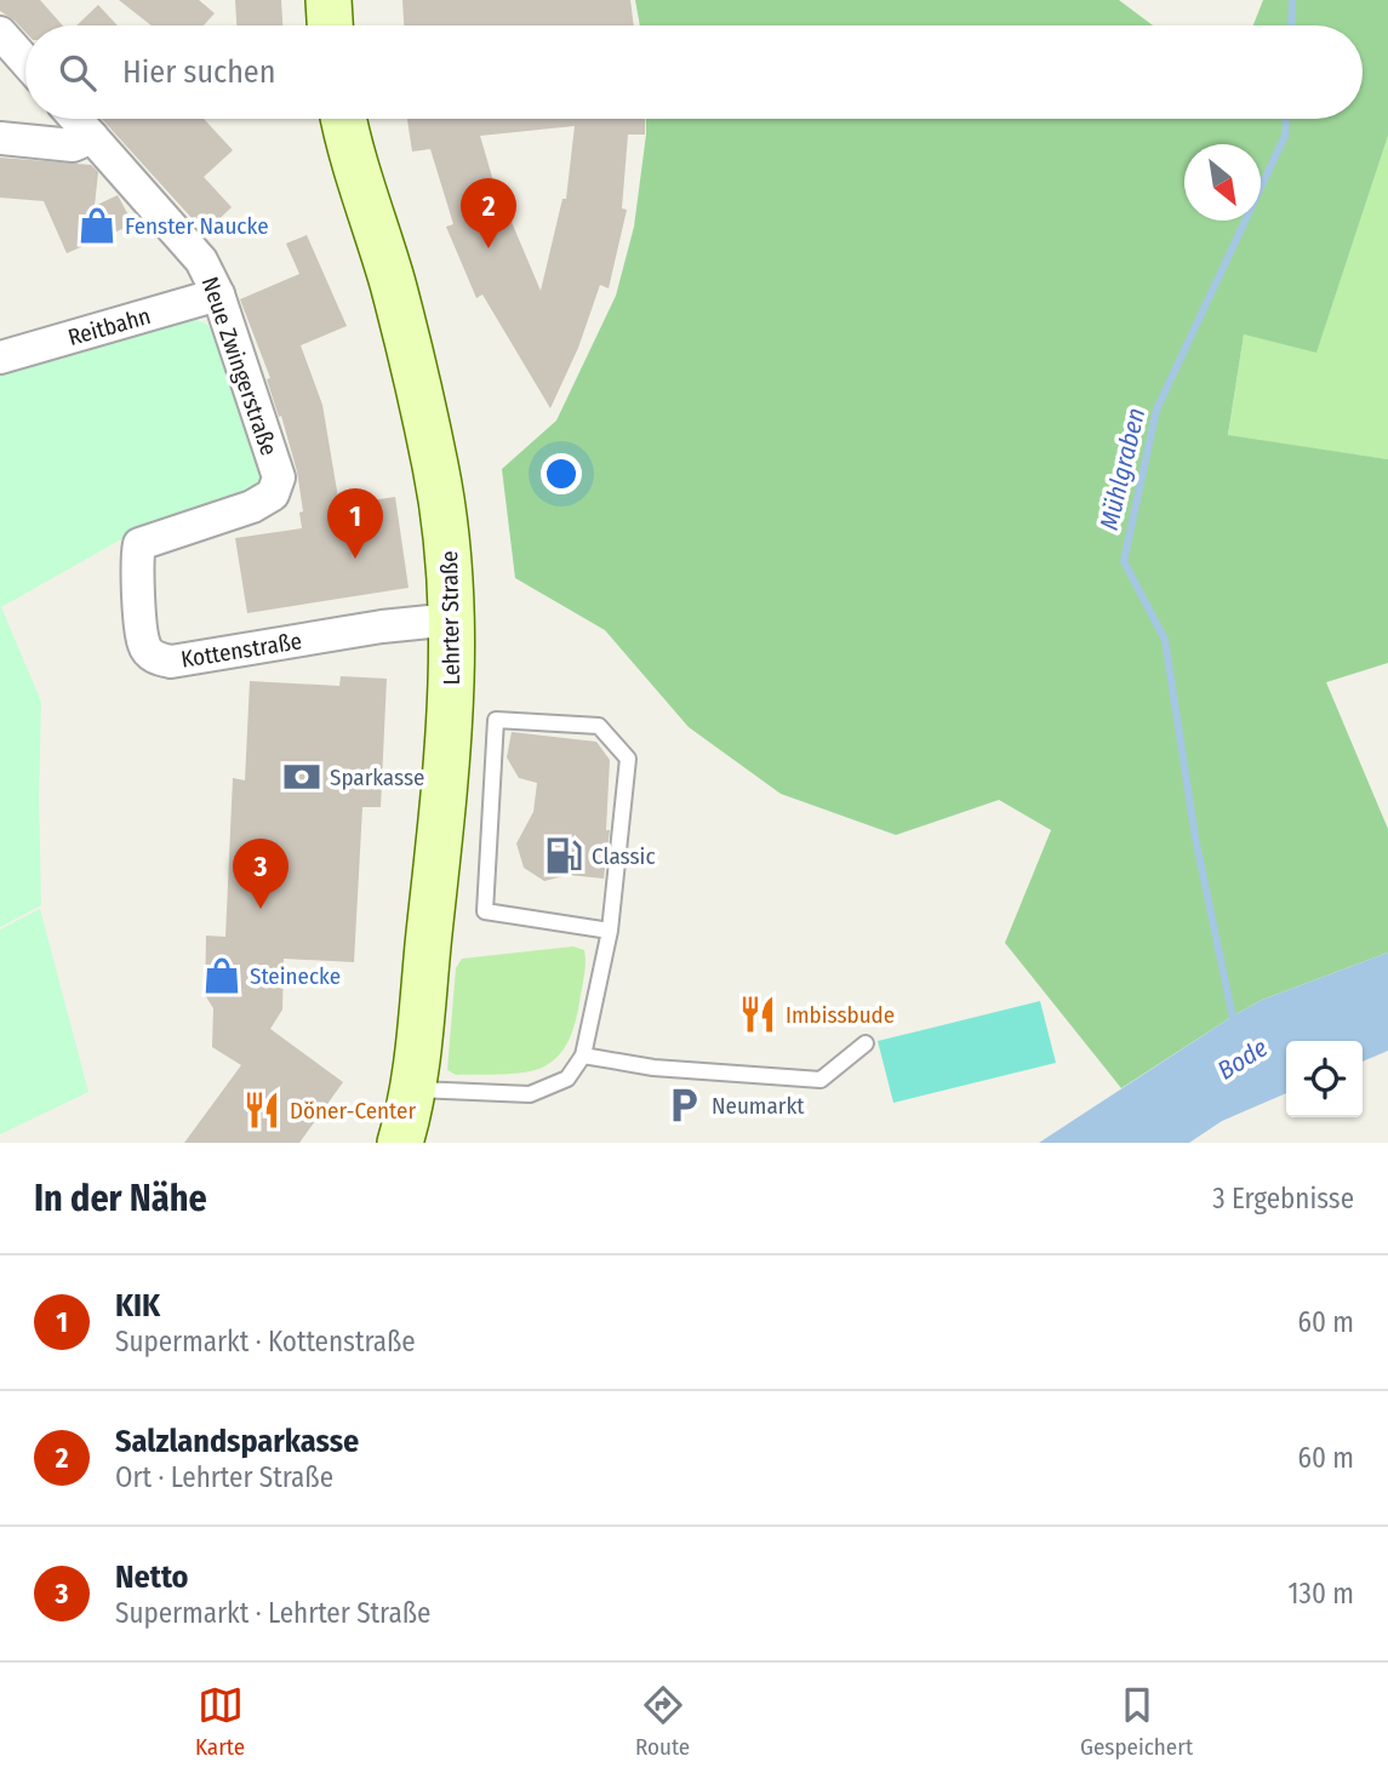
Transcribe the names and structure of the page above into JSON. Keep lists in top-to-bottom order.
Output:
{
  "streets": {
    "main road": ["Lehrter Straße"],
    "street": ["Reitbahn", "Neue Zwingerstraße", "Kottenstraße"]
  },
  "crossings": [
    ["Reitbahn", "Neue Zwingerstraße"],
    ["Neue Zwingerstraße", "Kottenstraße"],
    ["Lehrter Straße", "Kottenstraße"]
  ],
  "water": ["Mühlgraben", "Bode"],
  "places": {
    "shop": ["Fenster Naucke", "Steinecke"],
    "bank": ["Sparkasse"],
    "fuel station": ["Classic"],
    "restaurant": ["Imbissbude", "Döner-Center"],
    "parking": ["Neumarkt"]
  },
  "north": "bottom right",
  "page": {
    "search": "Hier suchen",
    "pins": ["2", "1", "3"],
    "heading": ["In der Nähe", "3 Ergebnisse"],
    "list": [
      {
        "mark": "1",
        "name": "KIK",
        "note": "Supermarkt · Kottenstraße",
        "value": "60 m"
      },
      {
        "mark": "2",
        "name": "Salzlandsparkasse",
        "note": "Ort · Lehrter Straße",
        "value": "60 m"
      },
      {
        "mark": "3",
        "name": "Netto",
        "note": "Supermarkt · Lehrter Straße",
        "value": "130 m"
      }
    ],
    "nav": ["Karte", "Route", "Gespeichert"]
  }
}
